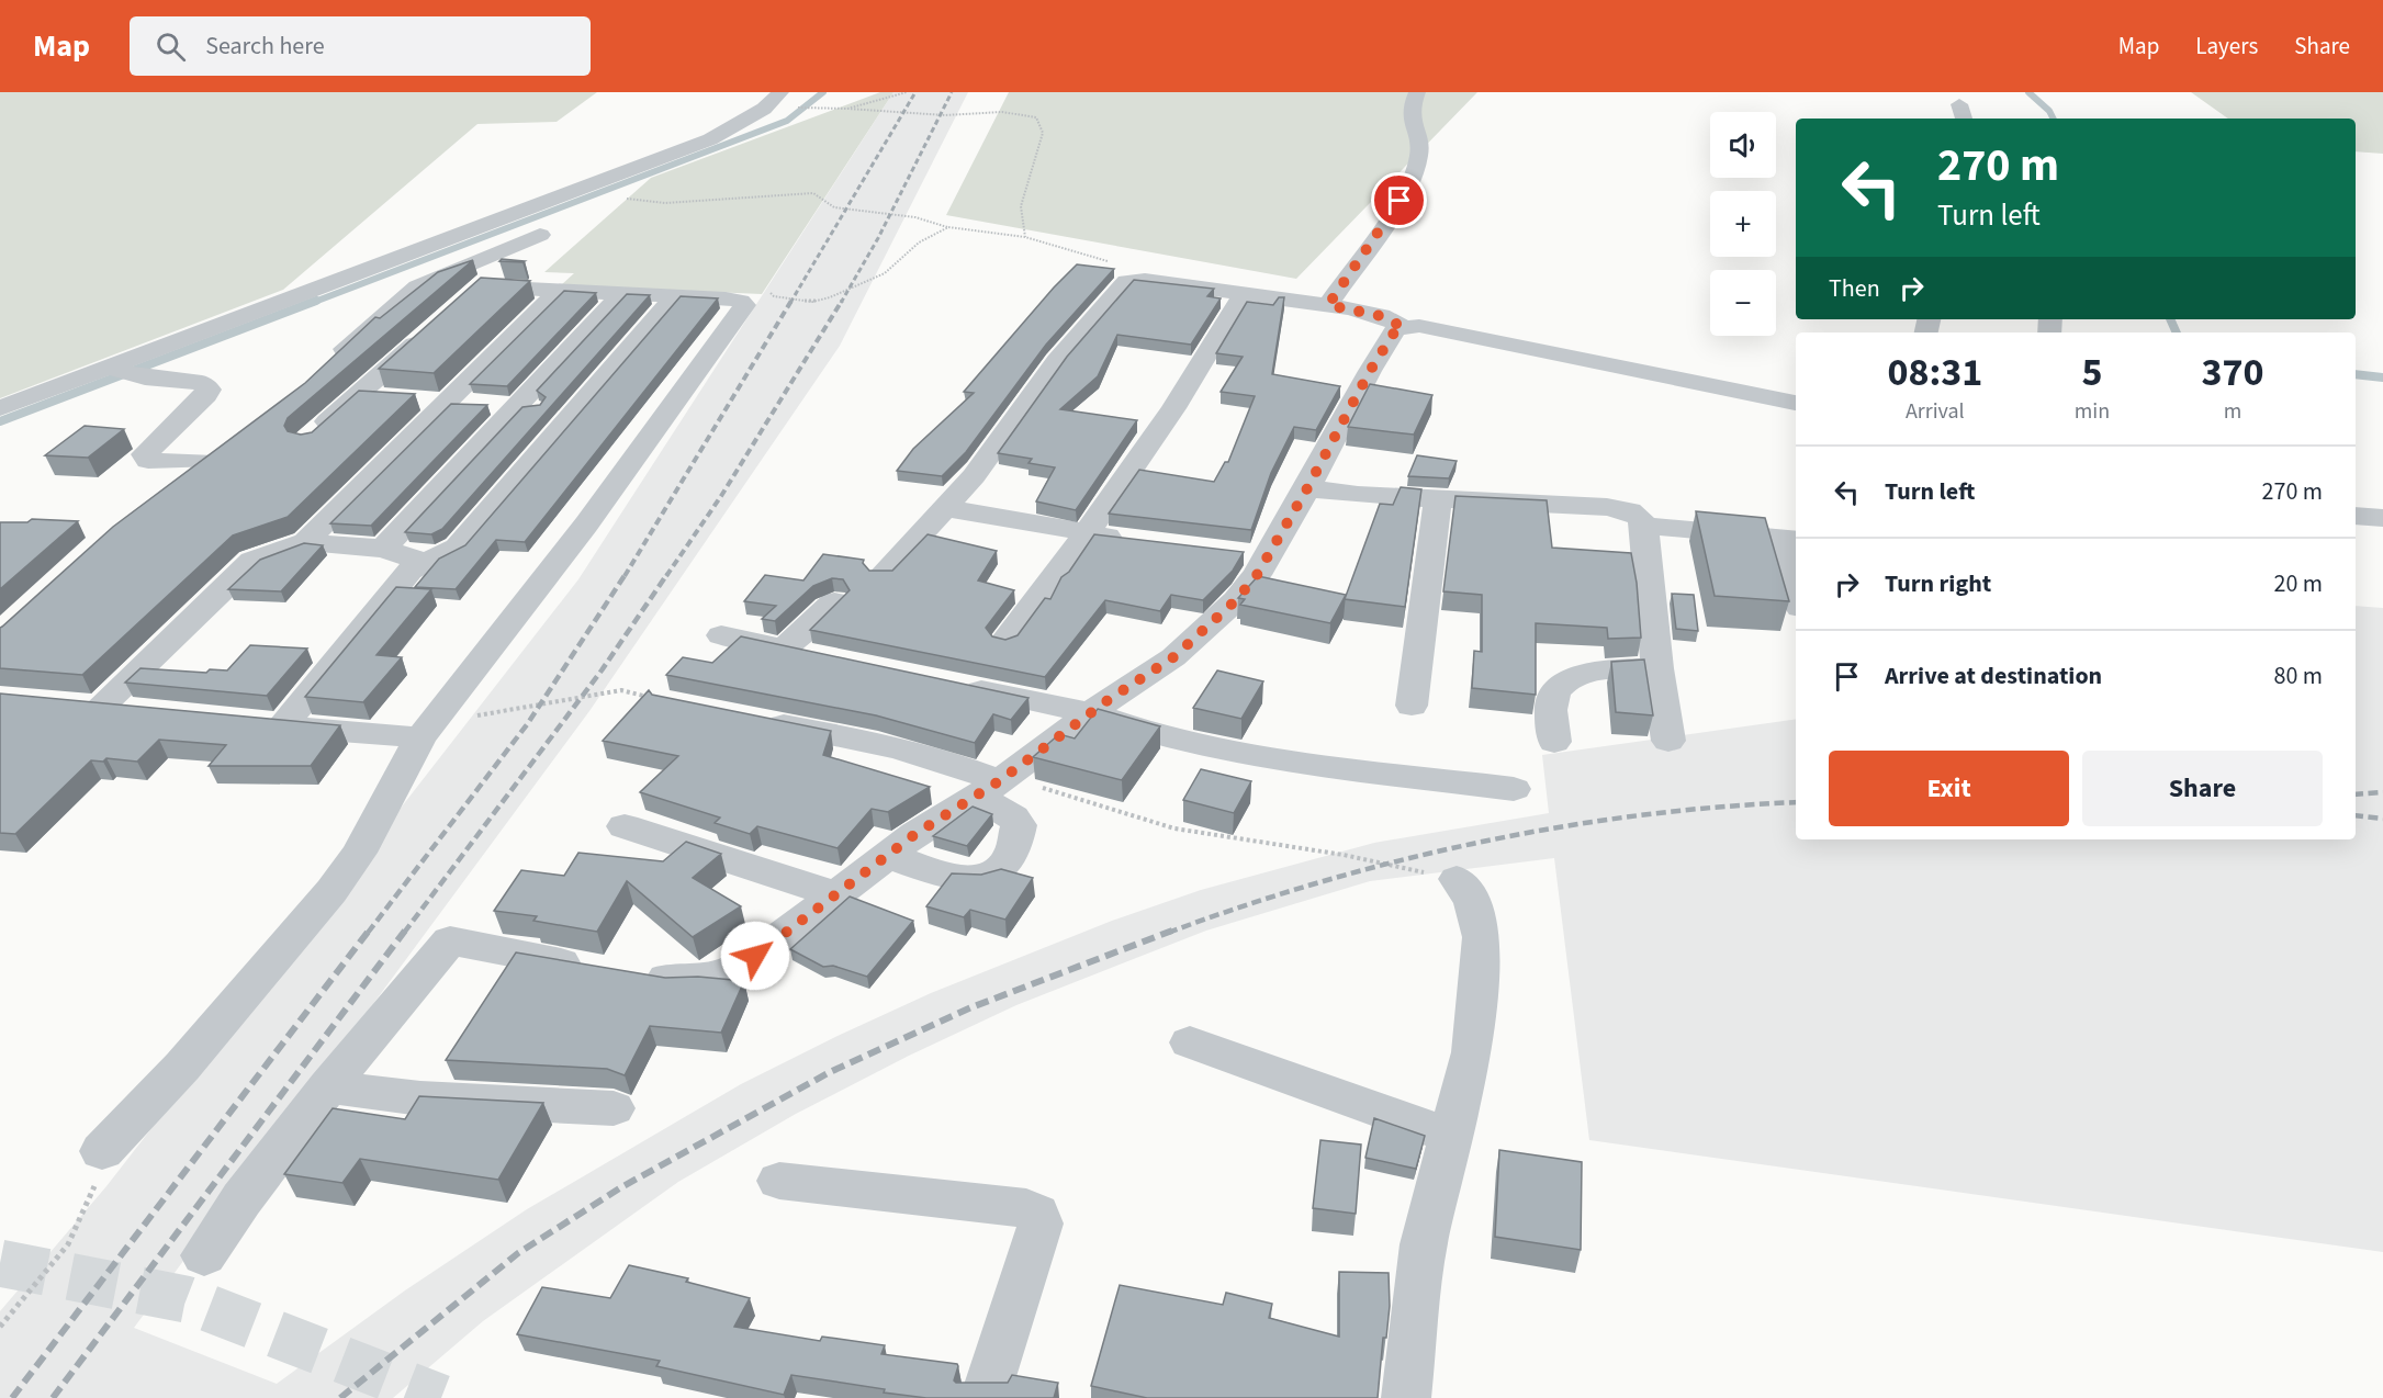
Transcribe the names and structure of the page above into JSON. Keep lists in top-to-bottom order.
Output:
{
  "page": {
    "header": "Map",
    "search": "Search here",
    "nav": ["Map", "Layers", "Share"],
    "map_buttons": ["+", "−"],
    "turn": ["270 m", "Turn left"],
    "then": "Then",
    "eta": [
      "08:31",
      "Arrival",
      "5",
      "min",
      "370",
      "m"
    ],
    "list": [
      {
        "name": "Turn left",
        "value": "270 m"
      },
      {
        "name": "Turn right",
        "value": "20 m"
      },
      {
        "name": "Arrive at destination",
        "value": "80 m"
      }
    ],
    "buttons": ["Exit", "Share"]
  }
}
